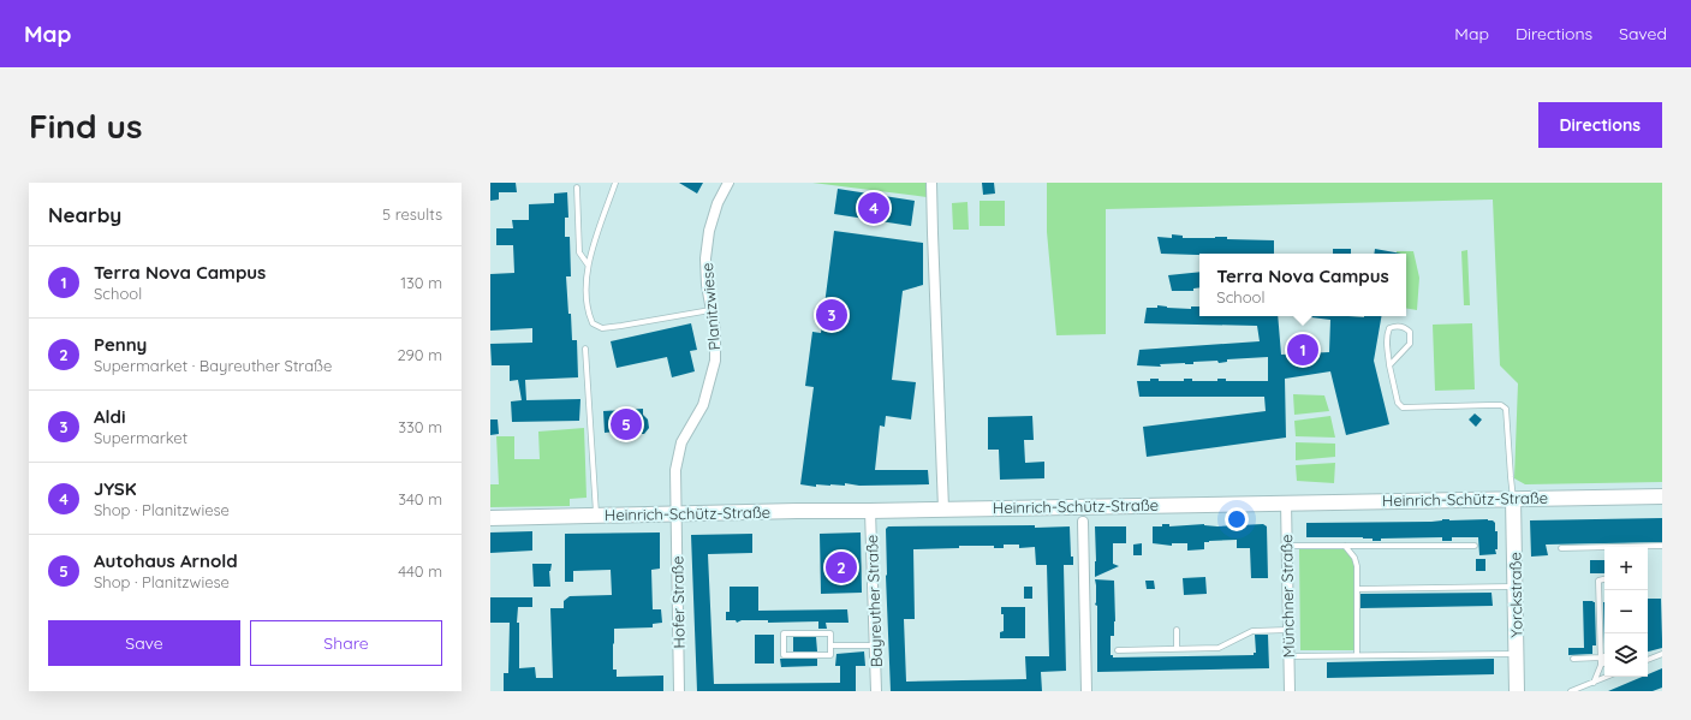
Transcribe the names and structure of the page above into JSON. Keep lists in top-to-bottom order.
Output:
{
  "streets": {
    "main road": ["Heinrich-Schütz-Straße", "Yorckstraße"],
    "street": [
      "Planitzwiese",
      "Münchner Straße",
      "Bayreuther Straße",
      "Hofer Straße"
    ]
  },
  "crossings": [
    ["Planitzwiese", "Heinrich-Schütz-Straße"],
    ["Planitzwiese", "Hofer Straße"],
    ["Heinrich-Schütz-Straße", "Yorckstraße"],
    ["Heinrich-Schütz-Straße", "Münchner Straße"],
    ["Heinrich-Schütz-Straße", "Bayreuther Straße"],
    ["Heinrich-Schütz-Straße", "Hofer Straße"]
  ],
  "page": {
    "header": "Map",
    "nav": ["Map", "Directions", "Saved"],
    "buttons": [
      "Directions",
      ["Save", "Share"]
    ],
    "title": "Find us",
    "heading": ["Nearby", "5 results"],
    "pins": [
      "4",
      "3",
      "1",
      "5",
      "2"
    ],
    "list": [
      {
        "mark": "1",
        "name": "Terra Nova Campus",
        "note": "School",
        "value": "130 m"
      },
      {
        "mark": "2",
        "name": "Penny",
        "note": "Supermarket · Bayreuther Straße",
        "value": "290 m"
      },
      {
        "mark": "3",
        "name": "Aldi",
        "note": "Supermarket",
        "value": "330 m"
      },
      {
        "mark": "4",
        "name": "JYSK",
        "note": "Shop · Planitzwiese",
        "value": "340 m"
      },
      {
        "mark": "5",
        "name": "Autohaus Arnold",
        "note": "Shop · Planitzwiese",
        "value": "440 m"
      }
    ],
    "popup": ["Terra Nova Campus", "School"],
    "map_buttons": ["+", "−"]
  }
}
